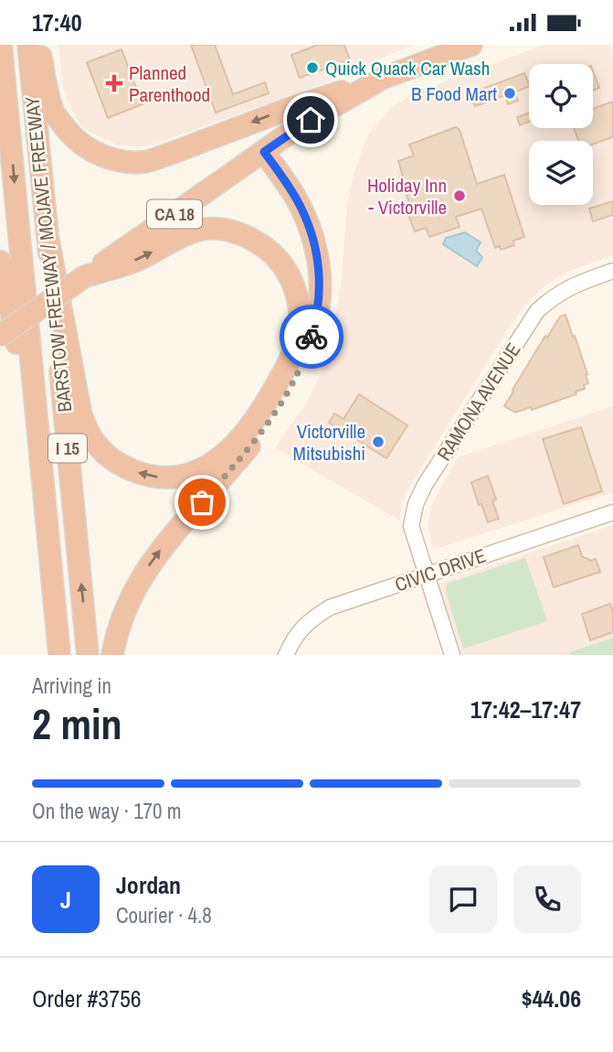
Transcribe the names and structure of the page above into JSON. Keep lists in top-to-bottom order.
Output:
{
  "streets": {
    "highway": ["CA 18", "BARSTOW FREEWAY / MOJAVE FREEWAY", "I 15"],
    "street": ["RAMONA AVENUE", "CIVIC DRIVE"]
  },
  "crossings": [
    ["RAMONA AVENUE", "CIVIC DRIVE"]
  ],
  "places": {
    "other": [
      "Quick Quack Car Wash",
      "B Food Mart",
      "Holiday Inn - Victorville",
      "Victorville Mitsubishi"
    ],
    "health": ["Planned Parenthood"]
  },
  "page": {
    "status": "17:40",
    "heading": ["2 min", "Arriving in", "17:42–17:47"],
    "panel": [
      "Jordan",
      "Courier · 4.8",
      "Order #3756",
      "$44.06"
    ],
    "bar": "On the way · 170 m",
    "round": "J"
  }
}
